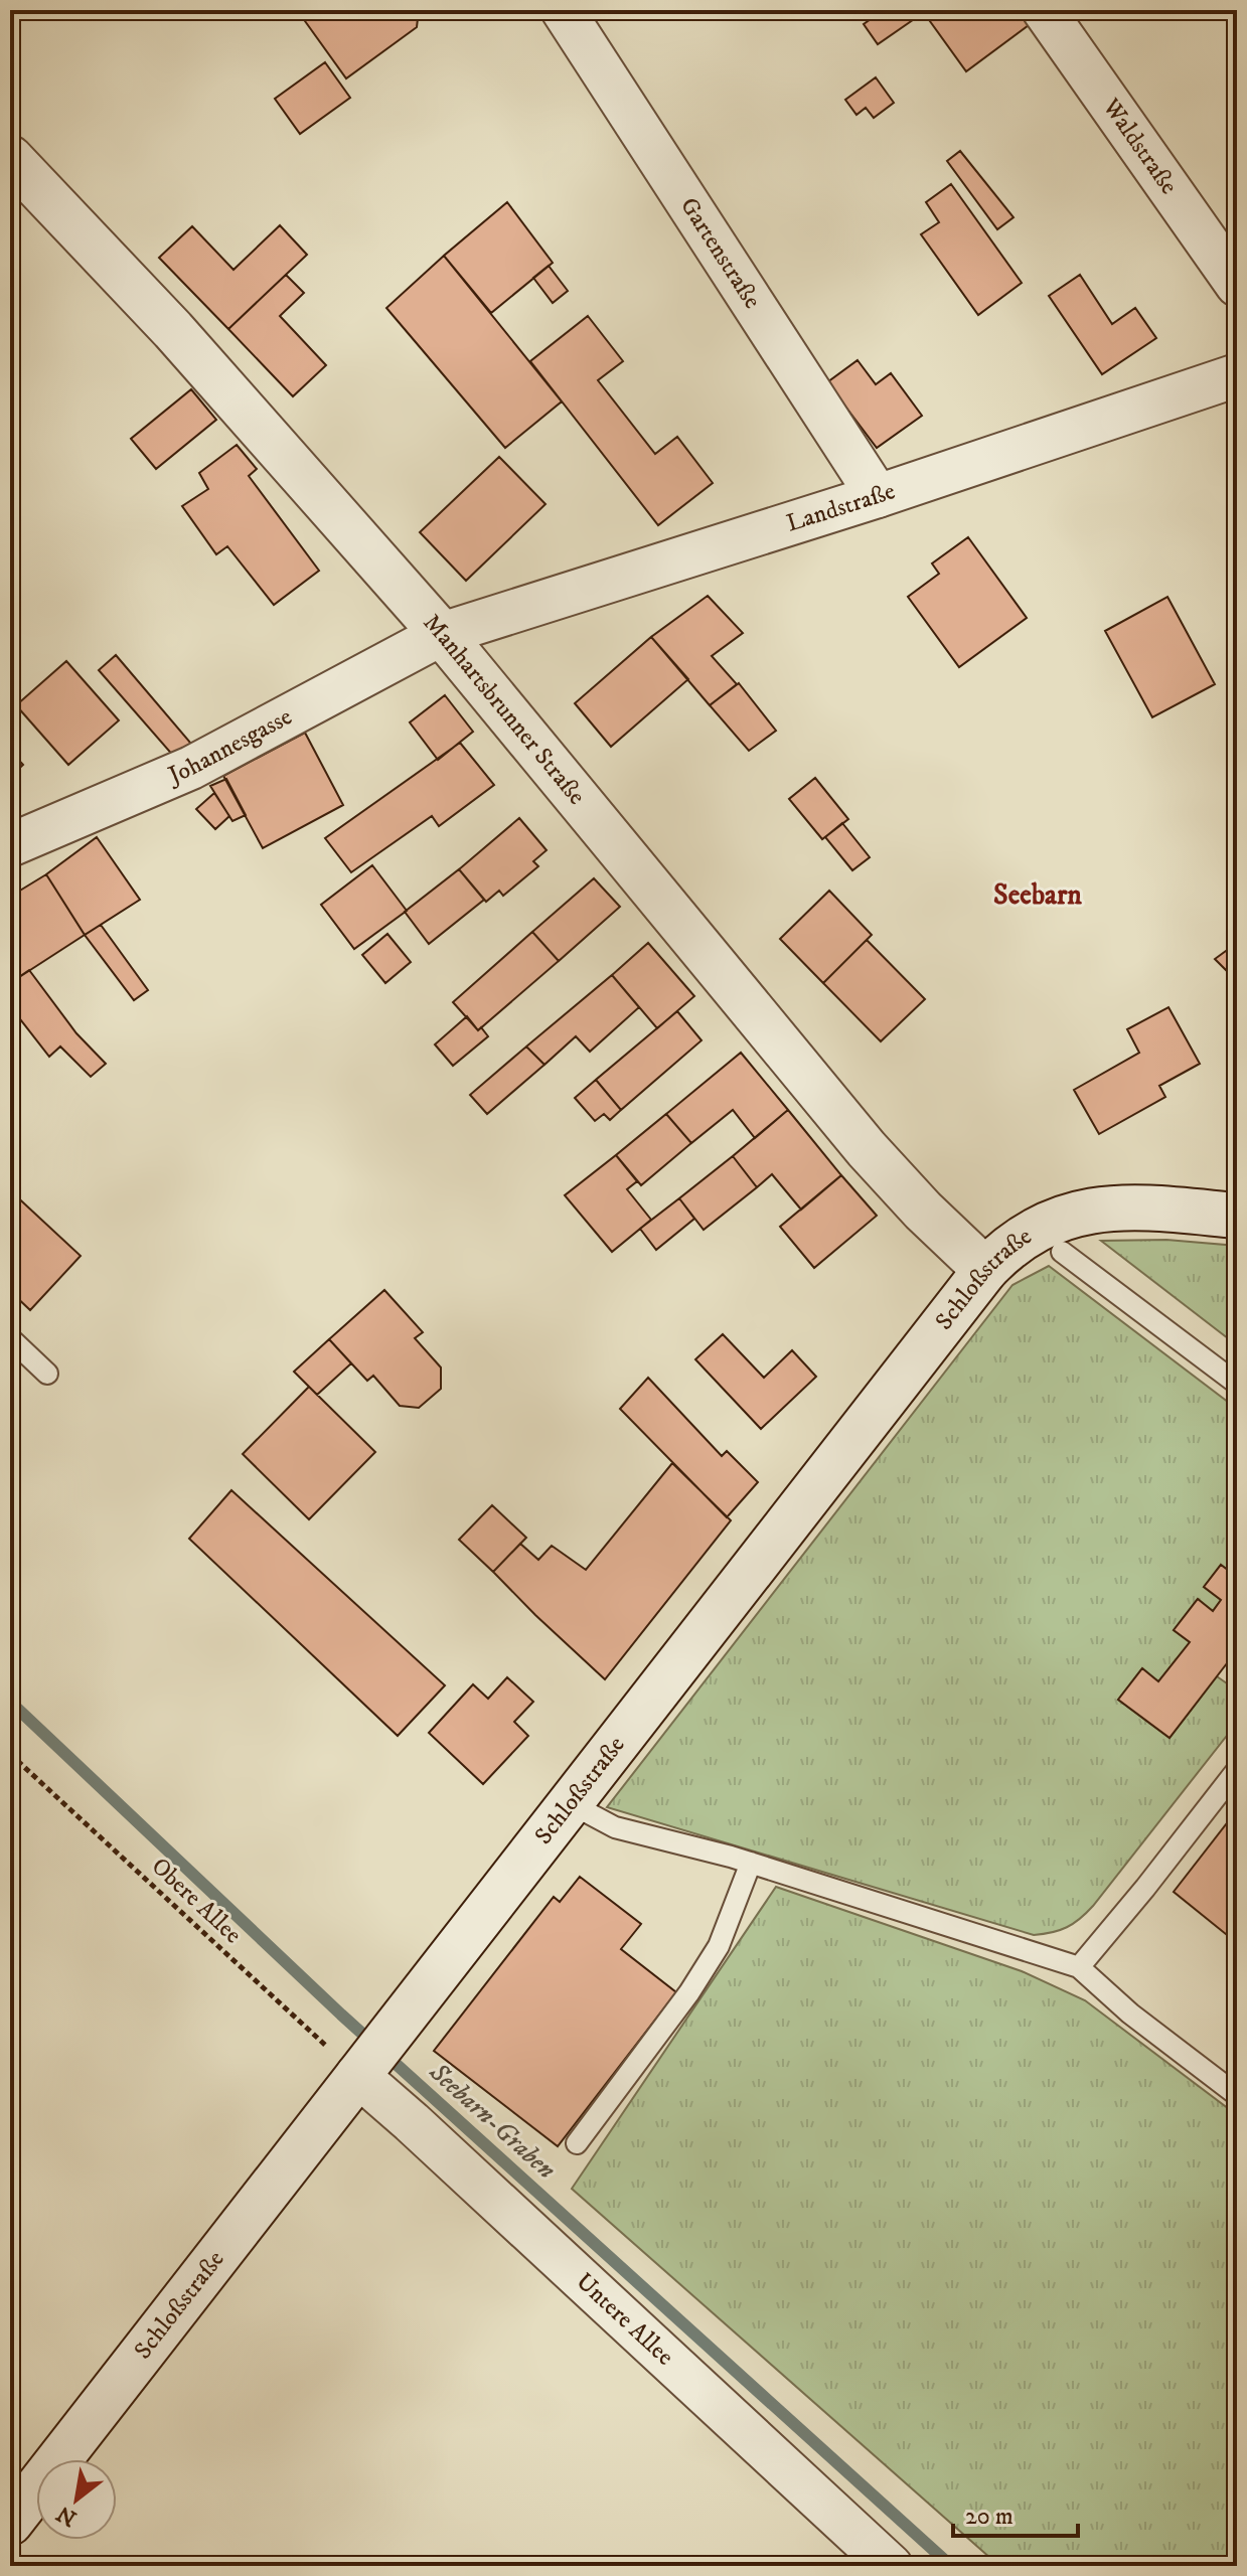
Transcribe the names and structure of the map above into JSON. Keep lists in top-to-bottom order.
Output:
{
  "streets": {
    "main road": ["Manhartsbrunner Straße", "Schloßstraße"],
    "street": [
      "Waldstraße",
      "Gartenstraße",
      "Landstraße",
      "Johannesgasse",
      "Untere Allee"
    ],
    "path": ["Obere Allee"]
  },
  "crossings": [
    ["Gartenstraße", "Landstraße"],
    ["Landstraße", "Manhartsbrunner Straße"],
    ["Landstraße", "Johannesgasse"],
    ["Manhartsbrunner Straße", "Johannesgasse"],
    ["Manhartsbrunner Straße", "Schloßstraße"],
    ["Schloßstraße", "Obere Allee"],
    ["Schloßstraße", "Untere Allee"],
    ["Obere Allee", "Untere Allee"]
  ],
  "districts": ["Seebarn"],
  "water": ["Seebarn-Graben"],
  "scale_bar": "20 m",
  "north": "bottom left"
}
